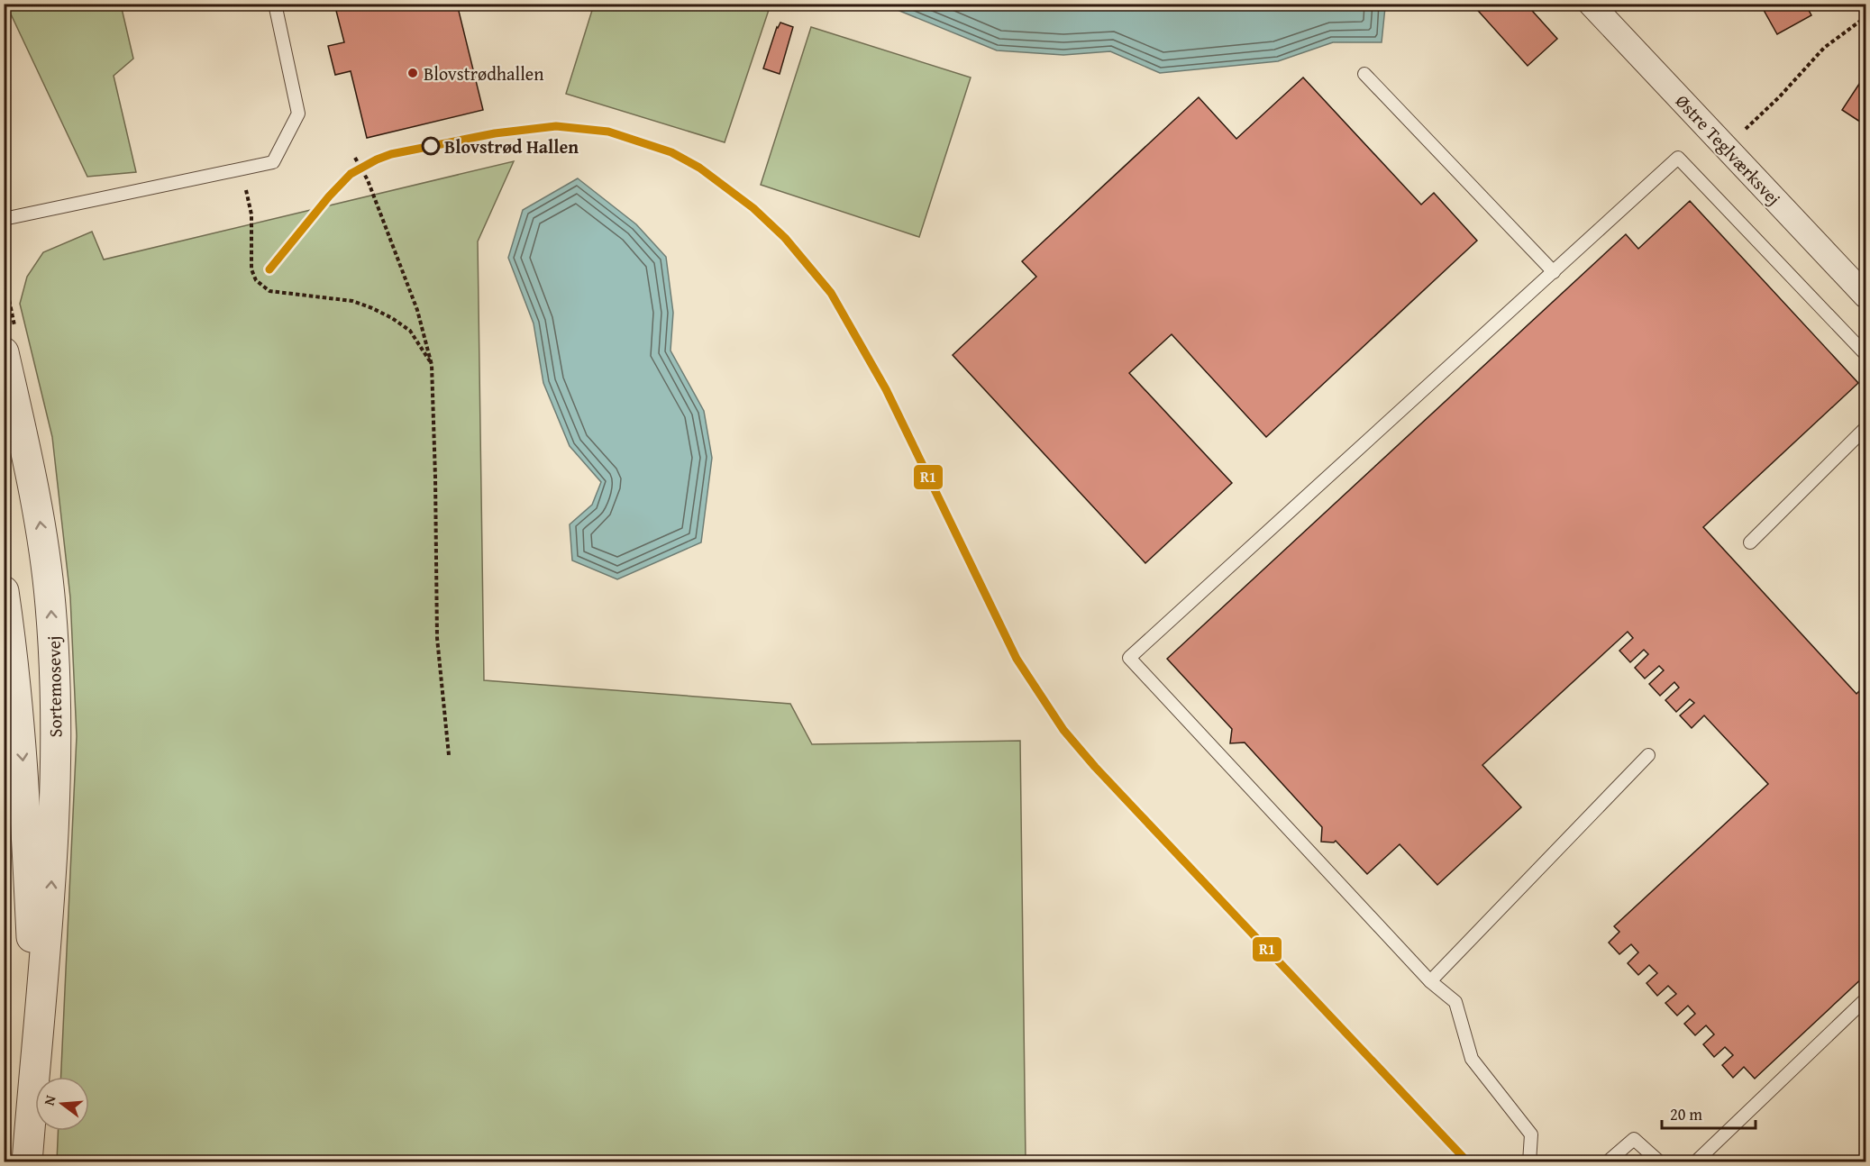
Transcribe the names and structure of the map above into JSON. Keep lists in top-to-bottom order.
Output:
{
  "streets": {
    "street": ["Østre Teglværksvej", "Sortemosevej"]
  },
  "places": ["Blovstrødhallen", "Blovstrød Hallen"],
  "lines": ["transit line R1"],
  "scale_bar": "20 m",
  "north": "left"
}
